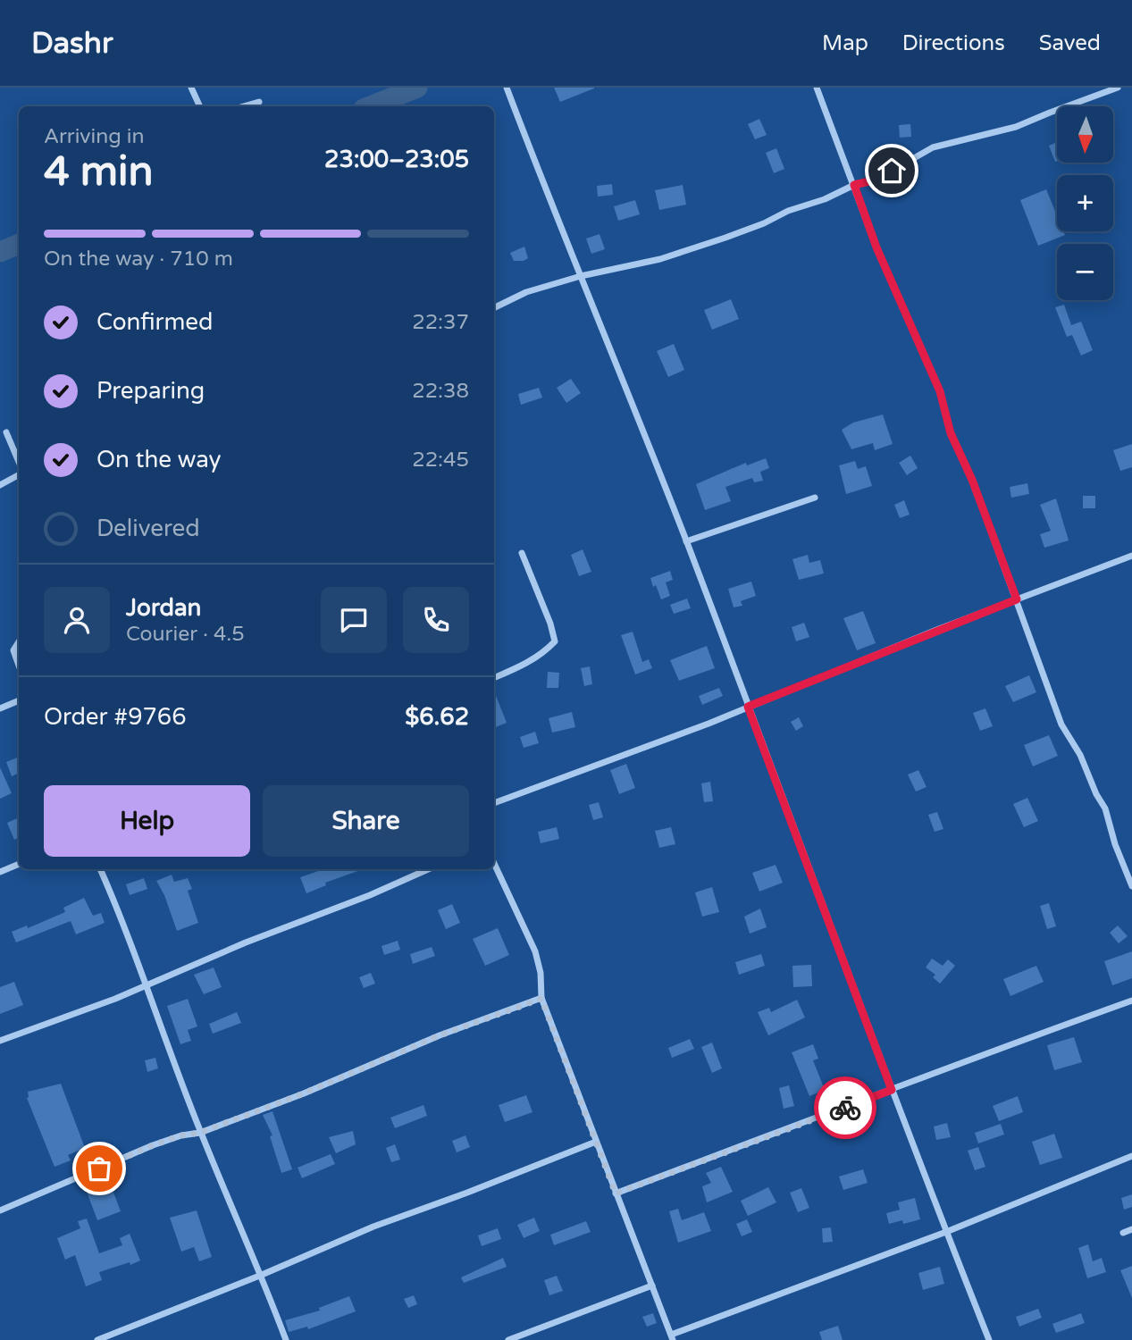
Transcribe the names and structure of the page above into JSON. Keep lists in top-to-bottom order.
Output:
{
  "north": "bottom",
  "page": {
    "header": "Dashr",
    "nav": ["Map", "Directions", "Saved"],
    "map_buttons": ["+", "−"],
    "heading": ["4 min", "Arriving in", "23:00–23:05"],
    "panel": [
      "Jordan",
      "Courier · 4.5",
      "Order #9766",
      "$6.62"
    ],
    "bar": "On the way · 710 m",
    "list": [
      ["Confirmed", "22:37"],
      ["Preparing", "22:38"],
      ["On the way", "22:45"],
      "Delivered"
    ],
    "buttons": ["Help", "Share"]
  }
}
